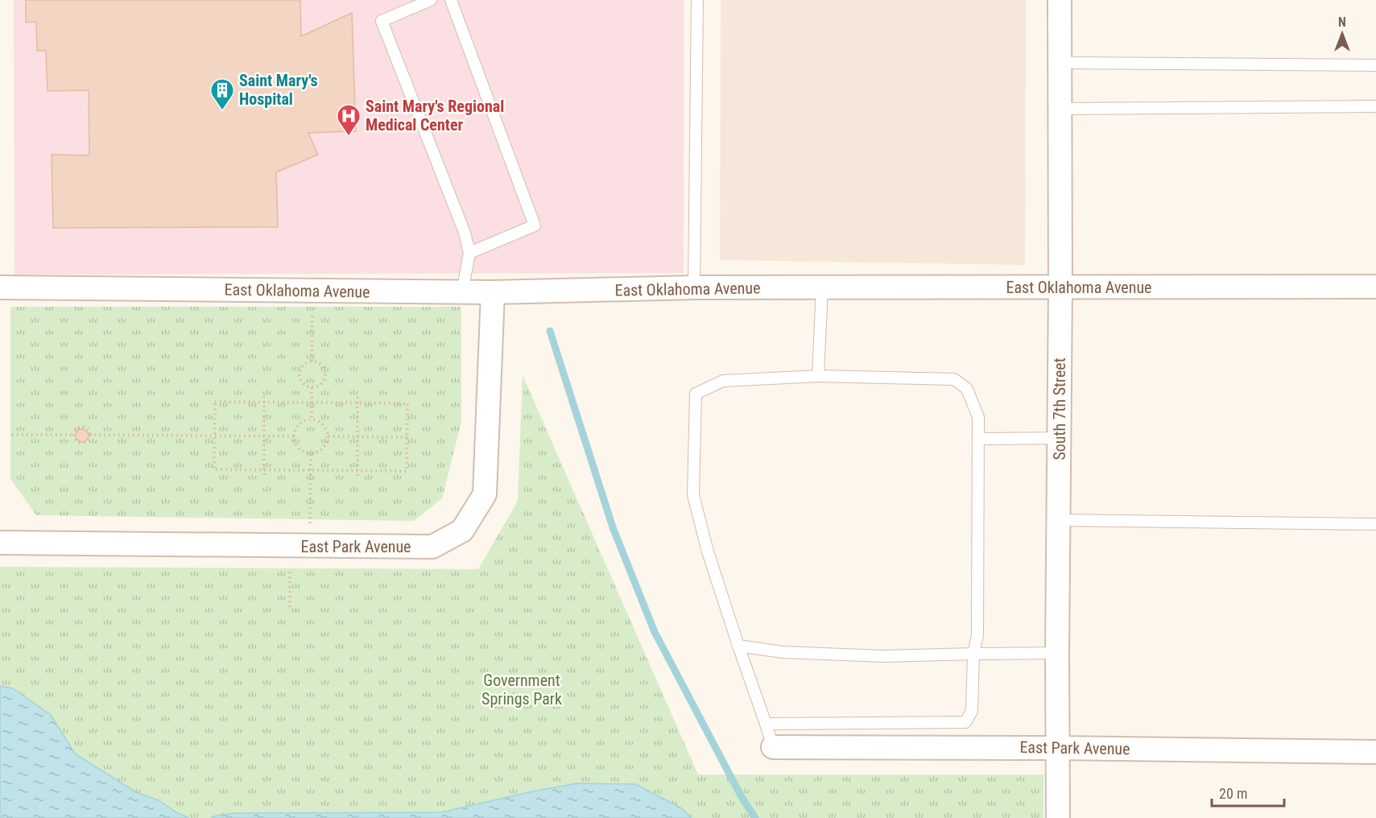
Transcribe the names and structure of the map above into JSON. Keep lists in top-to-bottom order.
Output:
{
  "streets": {
    "street": ["East Oklahoma Avenue", "South 7th Street", "East Park Avenue"]
  },
  "crossings": [
    ["East Oklahoma Avenue", "South 7th Street"],
    ["East Oklahoma Avenue", "East Park Avenue"],
    ["South 7th Street", "East Park Avenue"]
  ],
  "parks": ["Government Springs Park"],
  "places": {
    "building": ["Saint Mary's Hospital"],
    "hospital": ["Saint Mary's Regional Medical Center"]
  },
  "scale_bar": "20 m",
  "north": "top"
}
